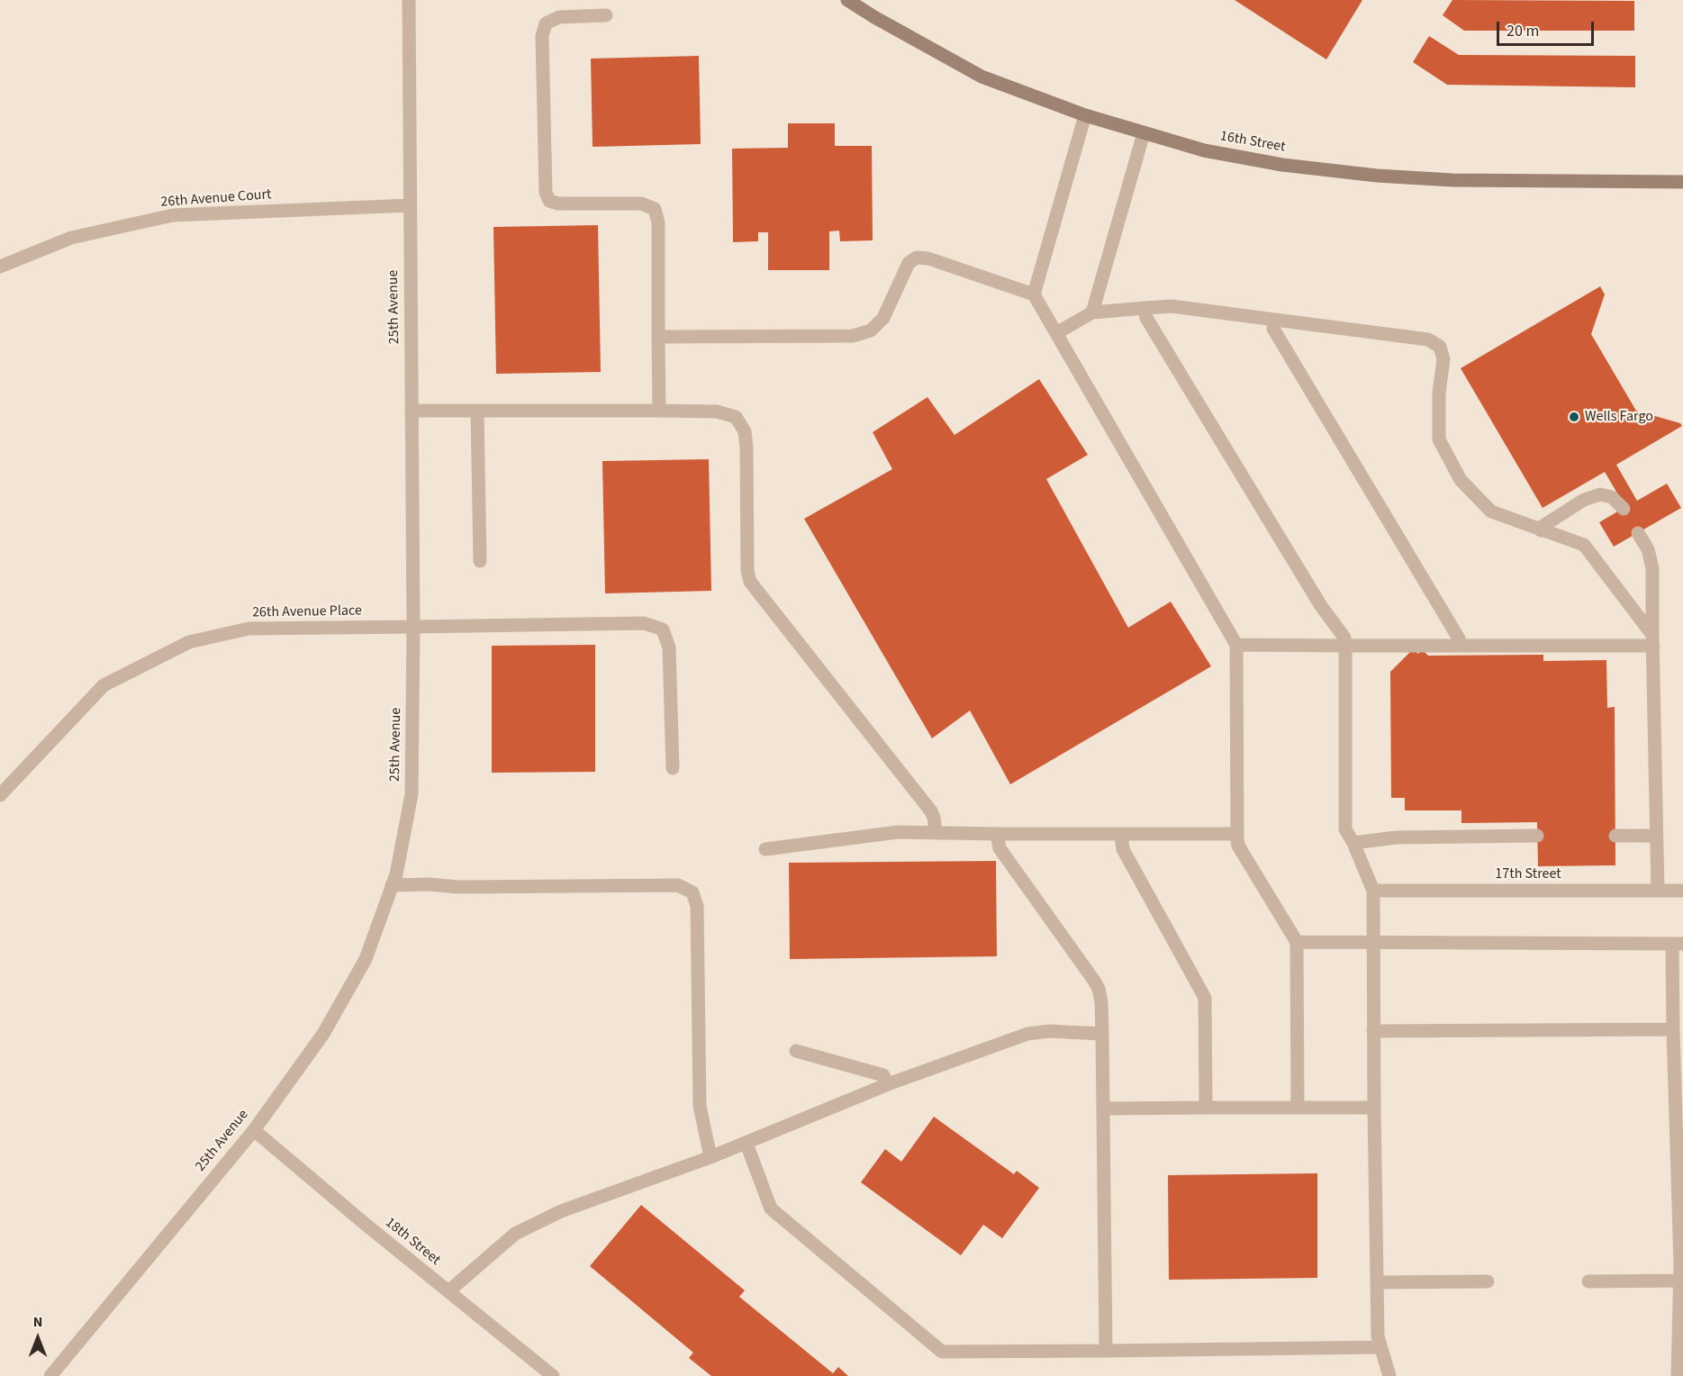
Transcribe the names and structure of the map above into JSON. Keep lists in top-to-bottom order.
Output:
{
  "streets": {
    "main road": ["16th Street"],
    "street": [
      "26th Avenue Court",
      "25th Avenue",
      "26th Avenue Place",
      "17th Street",
      "18th Street"
    ]
  },
  "crossings": [
    ["26th Avenue Court", "25th Avenue"],
    ["25th Avenue", "26th Avenue Place"],
    ["25th Avenue", "18th Street"]
  ],
  "places": ["Wells Fargo"],
  "scale_bar": "20 m",
  "north": "top"
}
